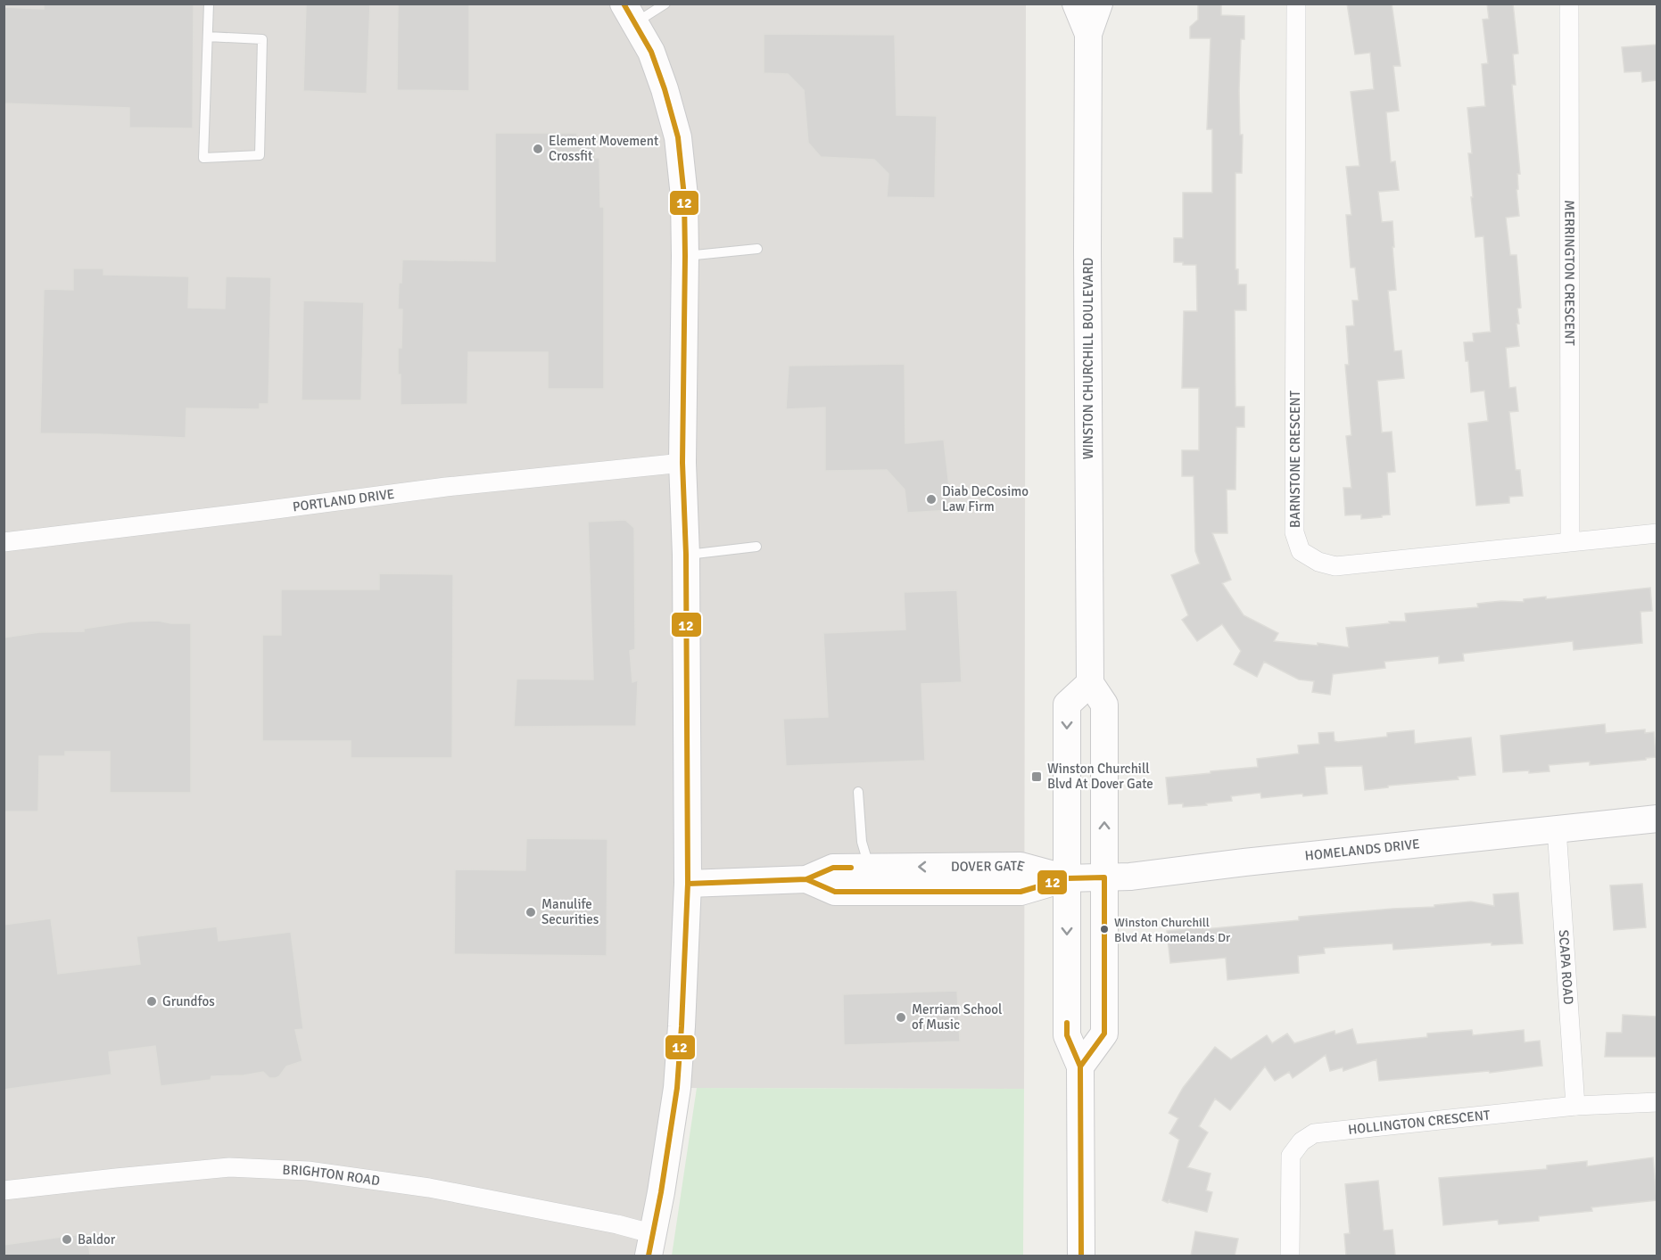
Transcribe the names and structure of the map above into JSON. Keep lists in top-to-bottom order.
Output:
{
  "streets": {
    "street": [
      "MERRINGTON CRESCENT",
      "WINSTON CHURCHILL BOULEVARD",
      "BARNSTONE CRESCENT",
      "PORTLAND DRIVE",
      "HOMELANDS DRIVE",
      "DOVER GATE",
      "SCAPA ROAD",
      "HOLLINGTON CRESCENT",
      "BRIGHTON ROAD"
    ]
  },
  "crossings": [
    ["MERRINGTON CRESCENT", "BARNSTONE CRESCENT"],
    ["HOMELANDS DRIVE", "DOVER GATE"],
    ["HOMELANDS DRIVE", "SCAPA ROAD"],
    ["SCAPA ROAD", "HOLLINGTON CRESCENT"]
  ],
  "places": {
    "other": [
      "Element Movement Crossfit",
      "Diab DeCosimo Law Firm",
      "Manulife Securities",
      "Winston Churchill Blvd At Homelands Dr",
      "Grundfos",
      "Merriam School of Music",
      "Baldor"
    ],
    "transit": ["Winston Churchill Blvd At Dover Gate"]
  },
  "lines": ["transit line 12"]
}
